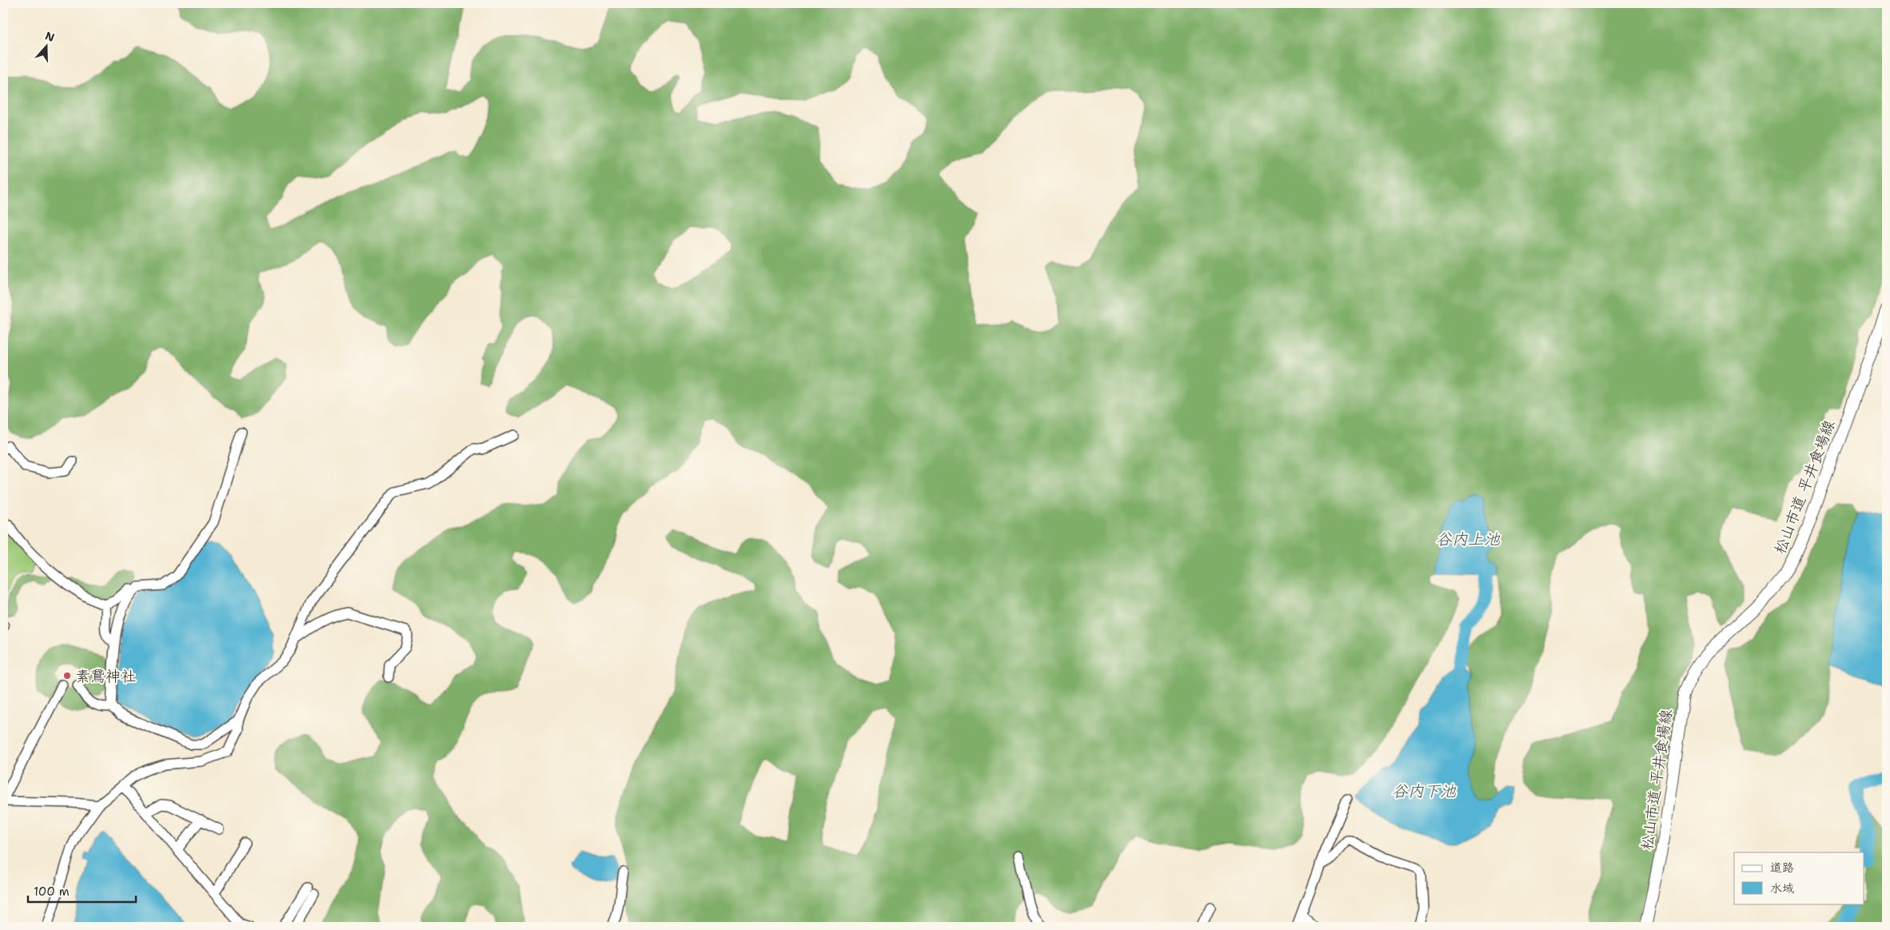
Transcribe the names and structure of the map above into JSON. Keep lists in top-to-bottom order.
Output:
{
  "streets": {
    "street": ["松山市道 平井食場線"]
  },
  "water": ["谷内上池", "谷内下池"],
  "places": ["素鵞神社"],
  "legend": ["道路", "水域"],
  "scale_bar": "100 m",
  "north": "top"
}
